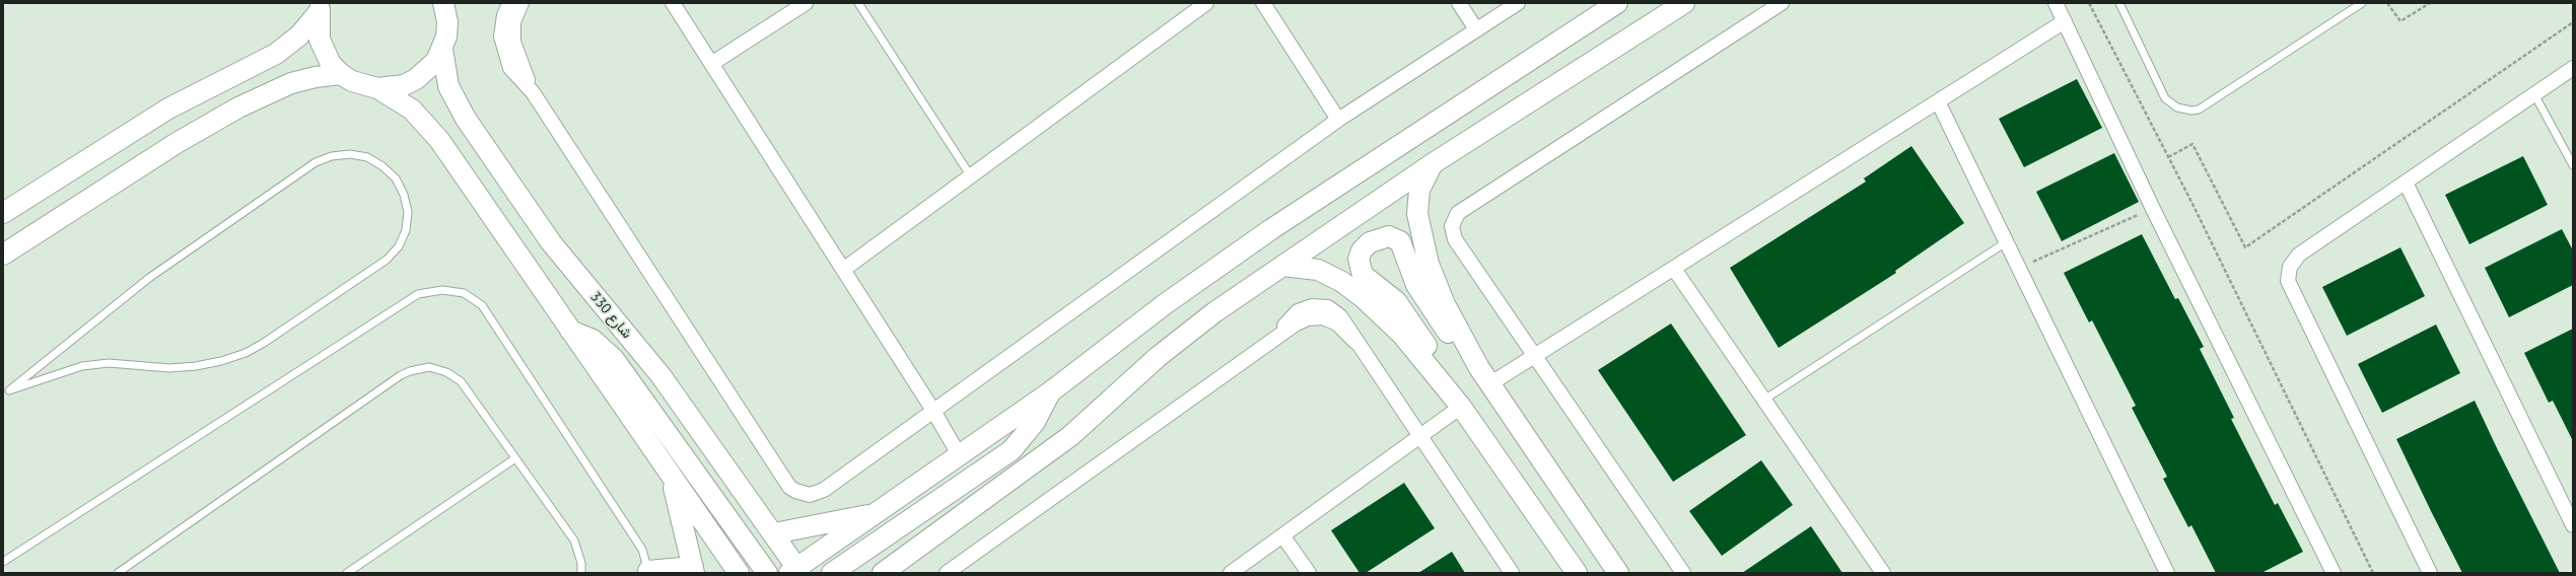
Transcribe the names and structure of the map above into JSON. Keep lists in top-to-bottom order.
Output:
{
  "streets": {
    "street": ["شارع 330"]
  }
}
